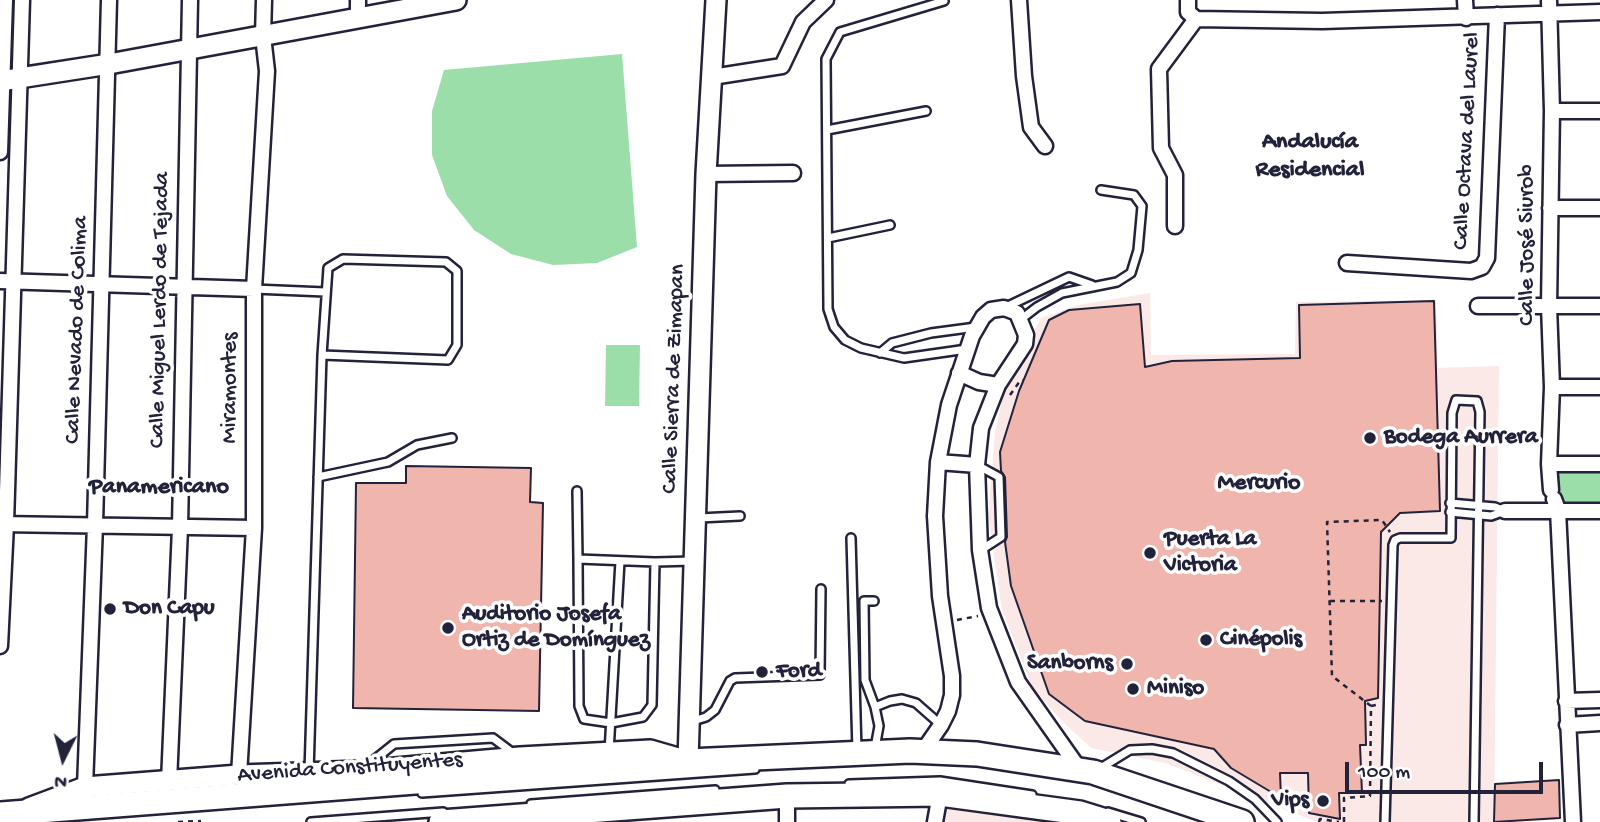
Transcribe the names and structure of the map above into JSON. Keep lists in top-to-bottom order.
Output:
{
  "streets": {
    "main road": ["Avenida Constituyentes"],
    "street": [
      "Calle Octava del Laurel",
      "Calle José Siurob",
      "Calle Miguel Lerdo de Tejada",
      "Calle Nevado de Colima",
      "Calle Sierra de Zimapan",
      "Miramontes"
    ]
  },
  "crossings": [
    ["Calle Miguel Lerdo de Tejada", "Avenida Constituyentes"],
    ["Calle Nevado de Colima", "Avenida Constituyentes"],
    ["Calle Sierra de Zimapan", "Avenida Constituyentes"],
    ["Miramontes", "Avenida Constituyentes"]
  ],
  "districts": ["Andalucía Residencial", "Mercurio", "Panamericano"],
  "places": [
    "Bodega Aurrera",
    "Puerta La Victoria",
    "Don Capu",
    "Auditorio Josefa Ortiz de Domínguez",
    "Cinépolis",
    "Sanborns",
    "Ford",
    "Miniso",
    "Vips"
  ],
  "scale_bar": "100 m",
  "north": "bottom"
}
